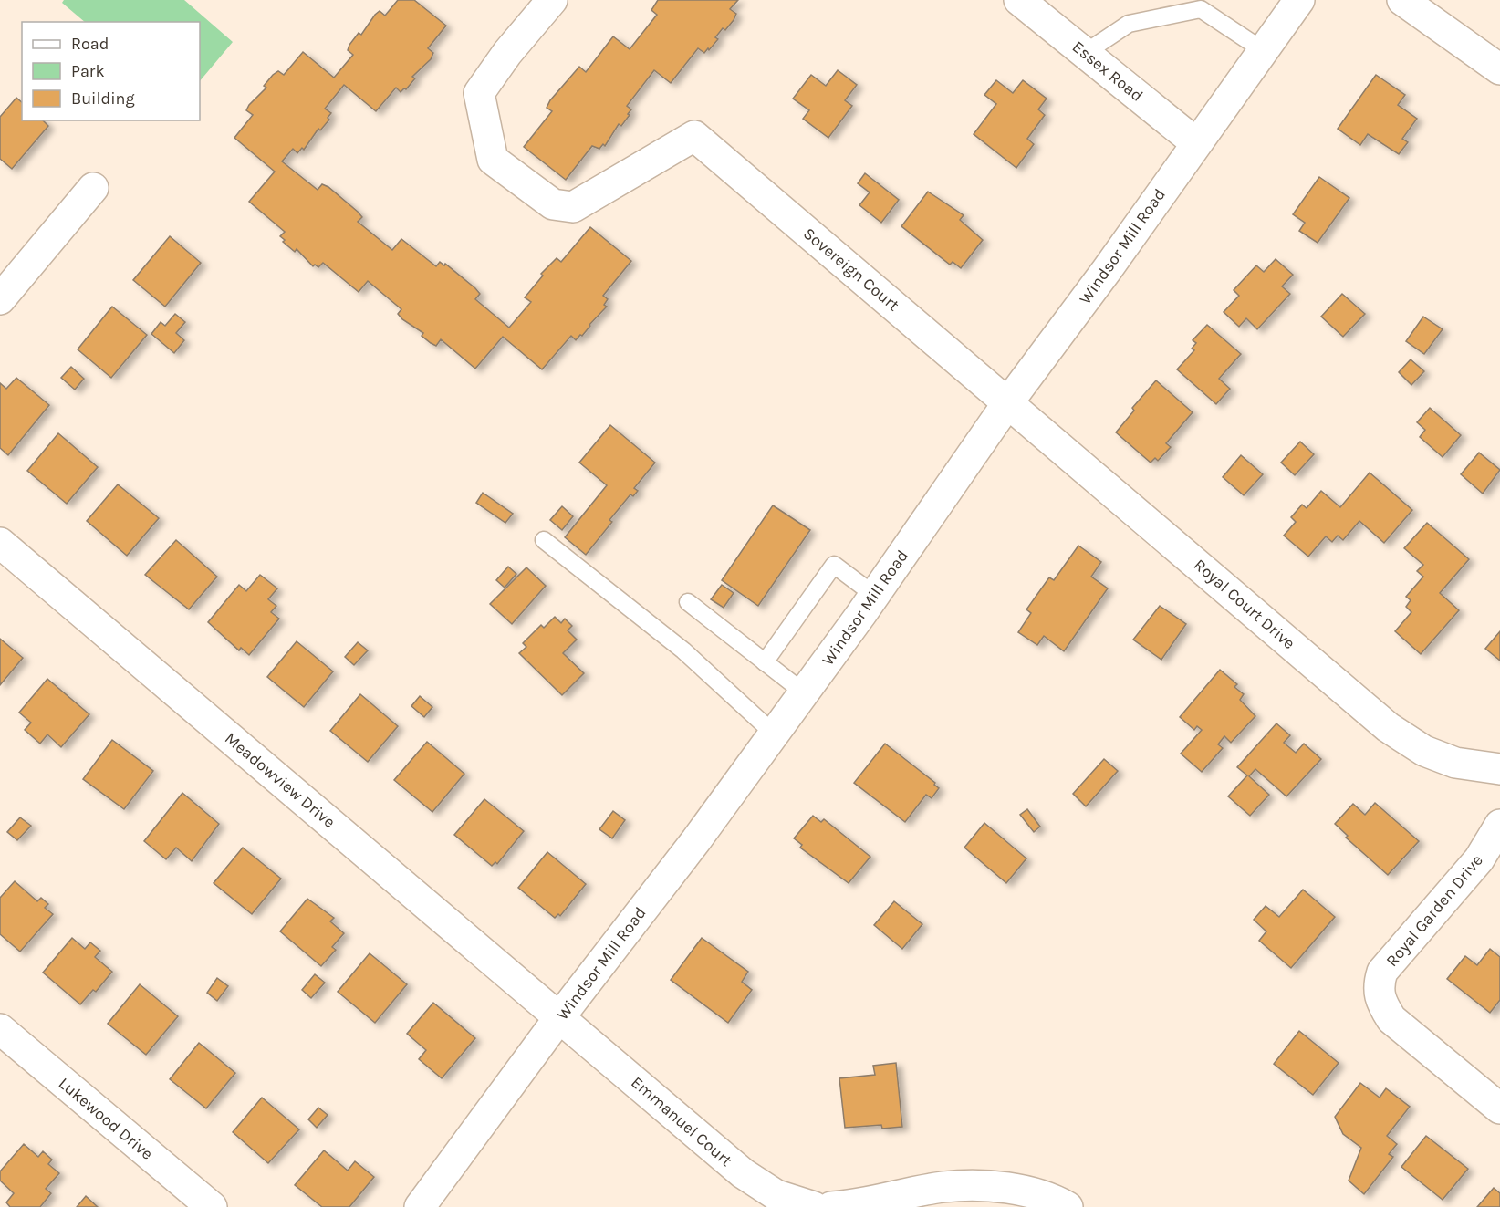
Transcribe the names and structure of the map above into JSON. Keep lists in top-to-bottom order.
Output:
{
  "streets": {
    "street": [
      "Essex Road",
      "Windsor Mill Road",
      "Sovereign Court",
      "Royal Court Drive",
      "Meadowview Drive",
      "Royal Garden Drive",
      "Lukewood Drive",
      "Emmanuel Court"
    ]
  },
  "crossings": [
    ["Essex Road", "Windsor Mill Road"],
    ["Windsor Mill Road", "Sovereign Court"],
    ["Windsor Mill Road", "Royal Court Drive"],
    ["Windsor Mill Road", "Meadowview Drive"],
    ["Windsor Mill Road", "Emmanuel Court"],
    ["Sovereign Court", "Royal Court Drive"],
    ["Meadowview Drive", "Emmanuel Court"]
  ],
  "legend": ["Road", "Park", "Building"]
}
